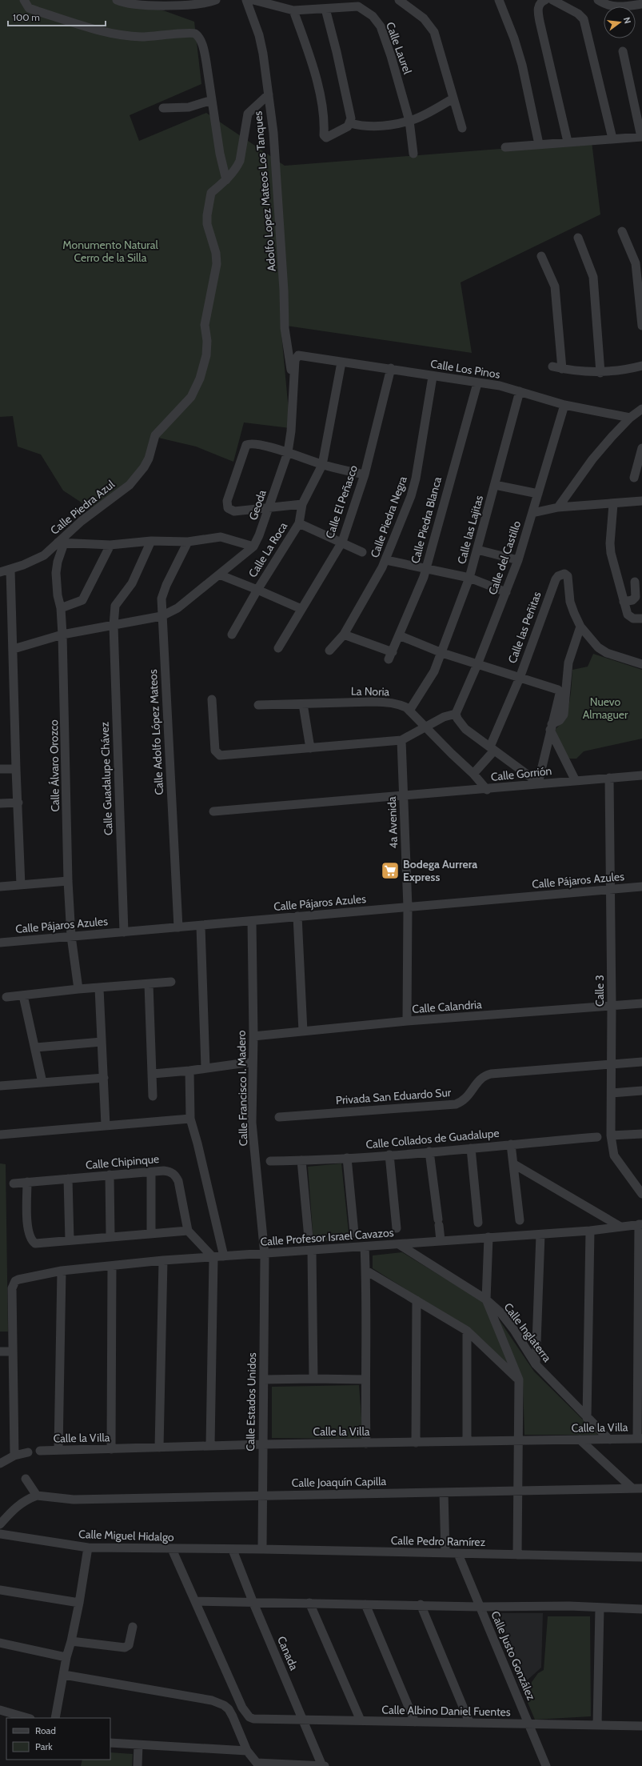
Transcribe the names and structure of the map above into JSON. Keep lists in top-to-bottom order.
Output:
{
  "streets": {
    "street": [
      "Calle Laurel",
      "Adolfo Lopez Mateos Los Tanques",
      "Calle Los Pinos",
      "Calle El Peñasco",
      "Geoda",
      "Calle Piedra Azul",
      "Calle Piedra Negra",
      "Calle Piedra Blanca",
      "Calle las Lajitas",
      "Calle La Roca",
      "Calle del Castillo",
      "Calle las Peñitas",
      "La Noria",
      "Calle Adolfo López Mateos",
      "Calle Álvaro Orozco",
      "Calle Gorrión",
      "Calle Guadalupe Chávez",
      "4a Avenida",
      "Calle Pájaros Azules",
      "Calle 3",
      "Calle Calandria",
      "Calle Francisco I. Madero",
      "Privada San Eduardo Sur",
      "Calle Collados de Guadalupe",
      "Calle Chipinque",
      "Calle Profesor Israel Cavazos",
      "Calle Inglaterra",
      "Calle Estados Unidos",
      "Calle la Villa",
      "Calle Joaquín Capilla",
      "Calle Miguel Hidalgo",
      "Calle Pedro Ramírez",
      "Canada",
      "Calle Justo González",
      "Calle Albino Daniel Fuentes"
    ]
  },
  "crossings": [
    ["Adolfo Lopez Mateos Los Tanques", "Geoda"],
    ["Calle Los Pinos", "Calle El Peñasco"],
    ["Calle Los Pinos", "Geoda"],
    ["Calle Los Pinos", "Calle Piedra Negra"],
    ["Calle Los Pinos", "Calle Piedra Blanca"],
    ["Calle Los Pinos", "Calle las Lajitas"],
    ["Calle Los Pinos", "Calle La Roca"],
    ["Calle Los Pinos", "Calle del Castillo"],
    ["Geoda", "Calle Adolfo López Mateos"],
    ["Geoda", "Calle Álvaro Orozco"],
    ["Geoda", "Calle Guadalupe Chávez"],
    ["Calle Piedra Azul", "Calle Álvaro Orozco"],
    ["Calle Piedra Negra", "Calle Piedra Blanca"],
    ["Calle las Lajitas", "La Noria"],
    ["Calle las Peñitas", "La Noria"],
    ["Calle Adolfo López Mateos", "Calle Pájaros Azules"],
    ["Calle Álvaro Orozco", "Calle Pájaros Azules"],
    ["Calle Gorrión", "4a Avenida"],
    ["Calle Gorrión", "Calle 3"],
    ["Calle Guadalupe Chávez", "Calle Pájaros Azules"],
    ["4a Avenida", "Calle Pájaros Azules"],
    ["4a Avenida", "Calle Calandria"],
    ["Calle Pájaros Azules", "Calle 3"],
    ["Calle Pájaros Azules", "Calle Francisco I. Madero"],
    ["Calle 3", "Calle Calandria"],
    ["Calle 3", "Privada San Eduardo Sur"],
    ["Calle Calandria", "Calle Francisco I. Madero"],
    ["Calle Francisco I. Madero", "Calle Profesor Israel Cavazos"],
    ["Calle Francisco I. Madero", "Calle Estados Unidos"],
    ["Calle Profesor Israel Cavazos", "Calle Inglaterra"],
    ["Calle Profesor Israel Cavazos", "Calle Estados Unidos"],
    ["Calle Inglaterra", "Calle la Villa"],
    ["Calle Estados Unidos", "Calle la Villa"],
    ["Calle Estados Unidos", "Calle Joaquín Capilla"],
    ["Calle Estados Unidos", "Calle Pedro Ramírez"],
    ["Calle Miguel Hidalgo", "Calle Pedro Ramírez"],
    ["Calle Miguel Hidalgo", "Canada"],
    ["Calle Pedro Ramírez", "Canada"],
    ["Calle Pedro Ramírez", "Calle Justo González"],
    ["Canada", "Calle Albino Daniel Fuentes"],
    ["Calle Justo González", "Calle Albino Daniel Fuentes"]
  ],
  "parks": ["Monumento Natural Cerro de la Silla", "Nuevo Almaguer"],
  "places": {
    "supermarket": ["Bodega Aurrera Express"]
  },
  "legend": ["Road", "Park"],
  "scale_bar": "100 m",
  "north": "right"
}
